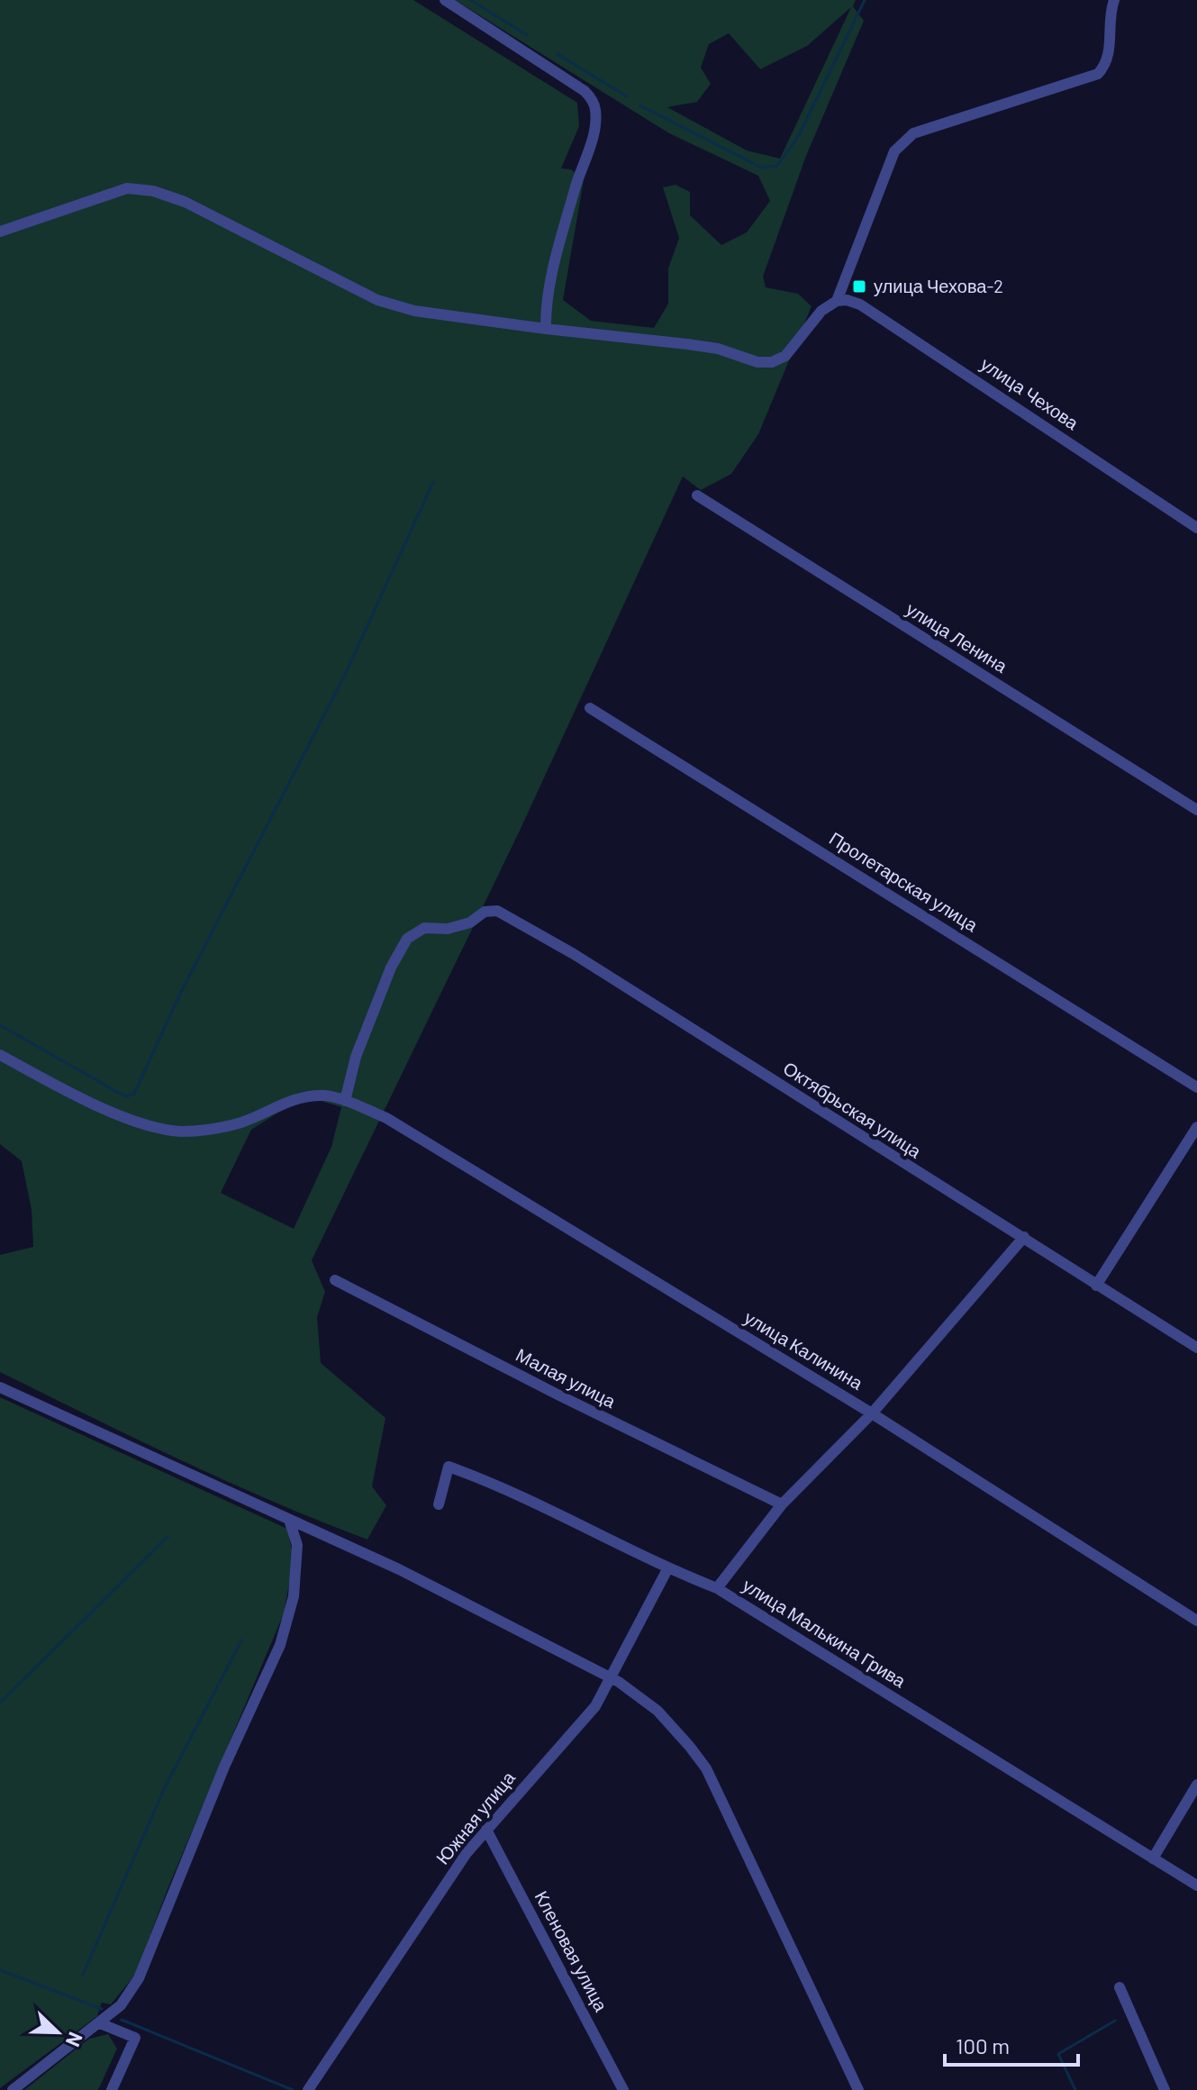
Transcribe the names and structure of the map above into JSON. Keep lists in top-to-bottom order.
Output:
{
  "streets": {
    "street": [
      "улица Чехова",
      "улица Ленина",
      "Пролетарская улица",
      "Октябрьская улица",
      "улица Калинина",
      "Малая улица",
      "улица Малькина Грива",
      "Южная улица",
      "Кленовая улица"
    ]
  },
  "crossings": [
    ["Октябрьская улица", "улица Калинина"],
    ["улица Малькина Грива", "Южная улица"],
    ["Южная улица", "Кленовая улица"]
  ],
  "places": {
    "transit": ["улица Чехова-2"]
  },
  "scale_bar": "100 m",
  "north": "bottom right"
}
